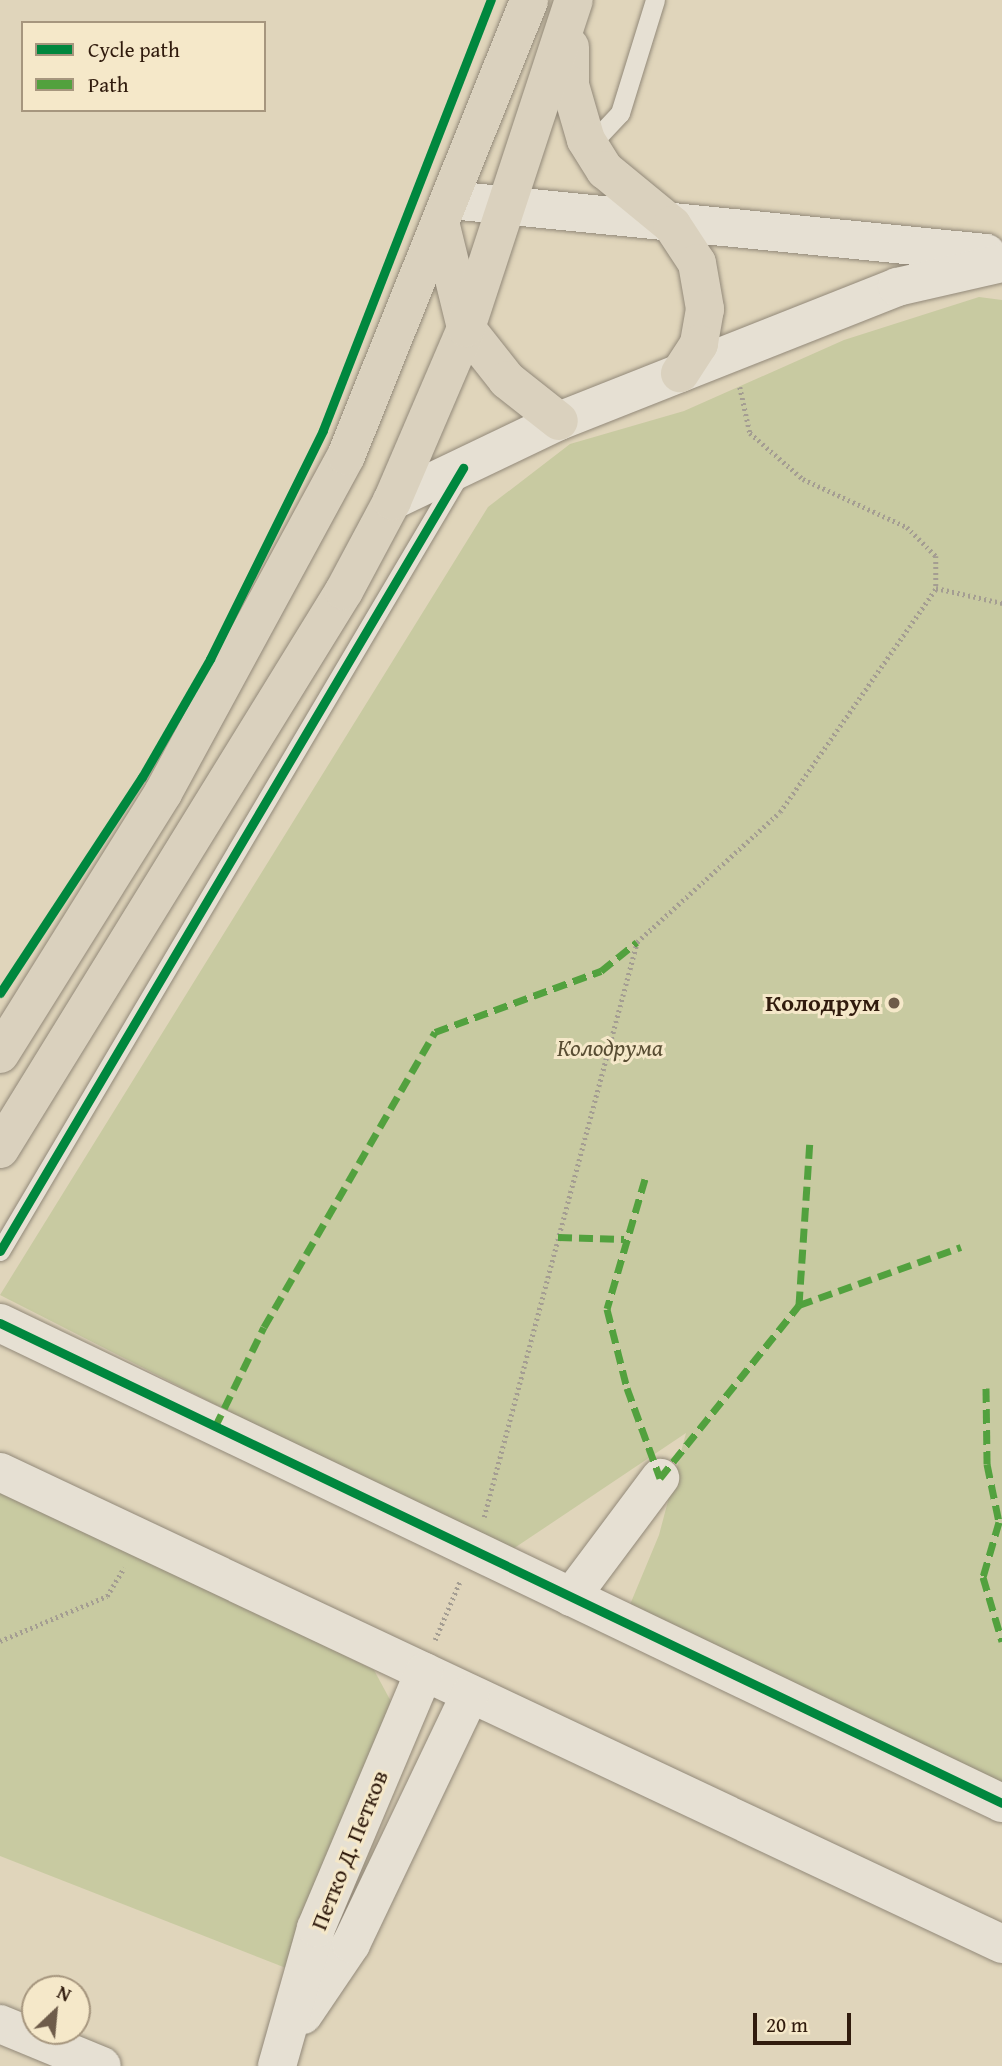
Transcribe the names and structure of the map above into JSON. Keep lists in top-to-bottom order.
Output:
{
  "streets": {
    "street": ["Петко Д. Петков"]
  },
  "parks": ["Колодрума"],
  "places": ["Колодрум"],
  "legend": ["Cycle path", "Path"],
  "scale_bar": "20 m",
  "north": "top right"
}
